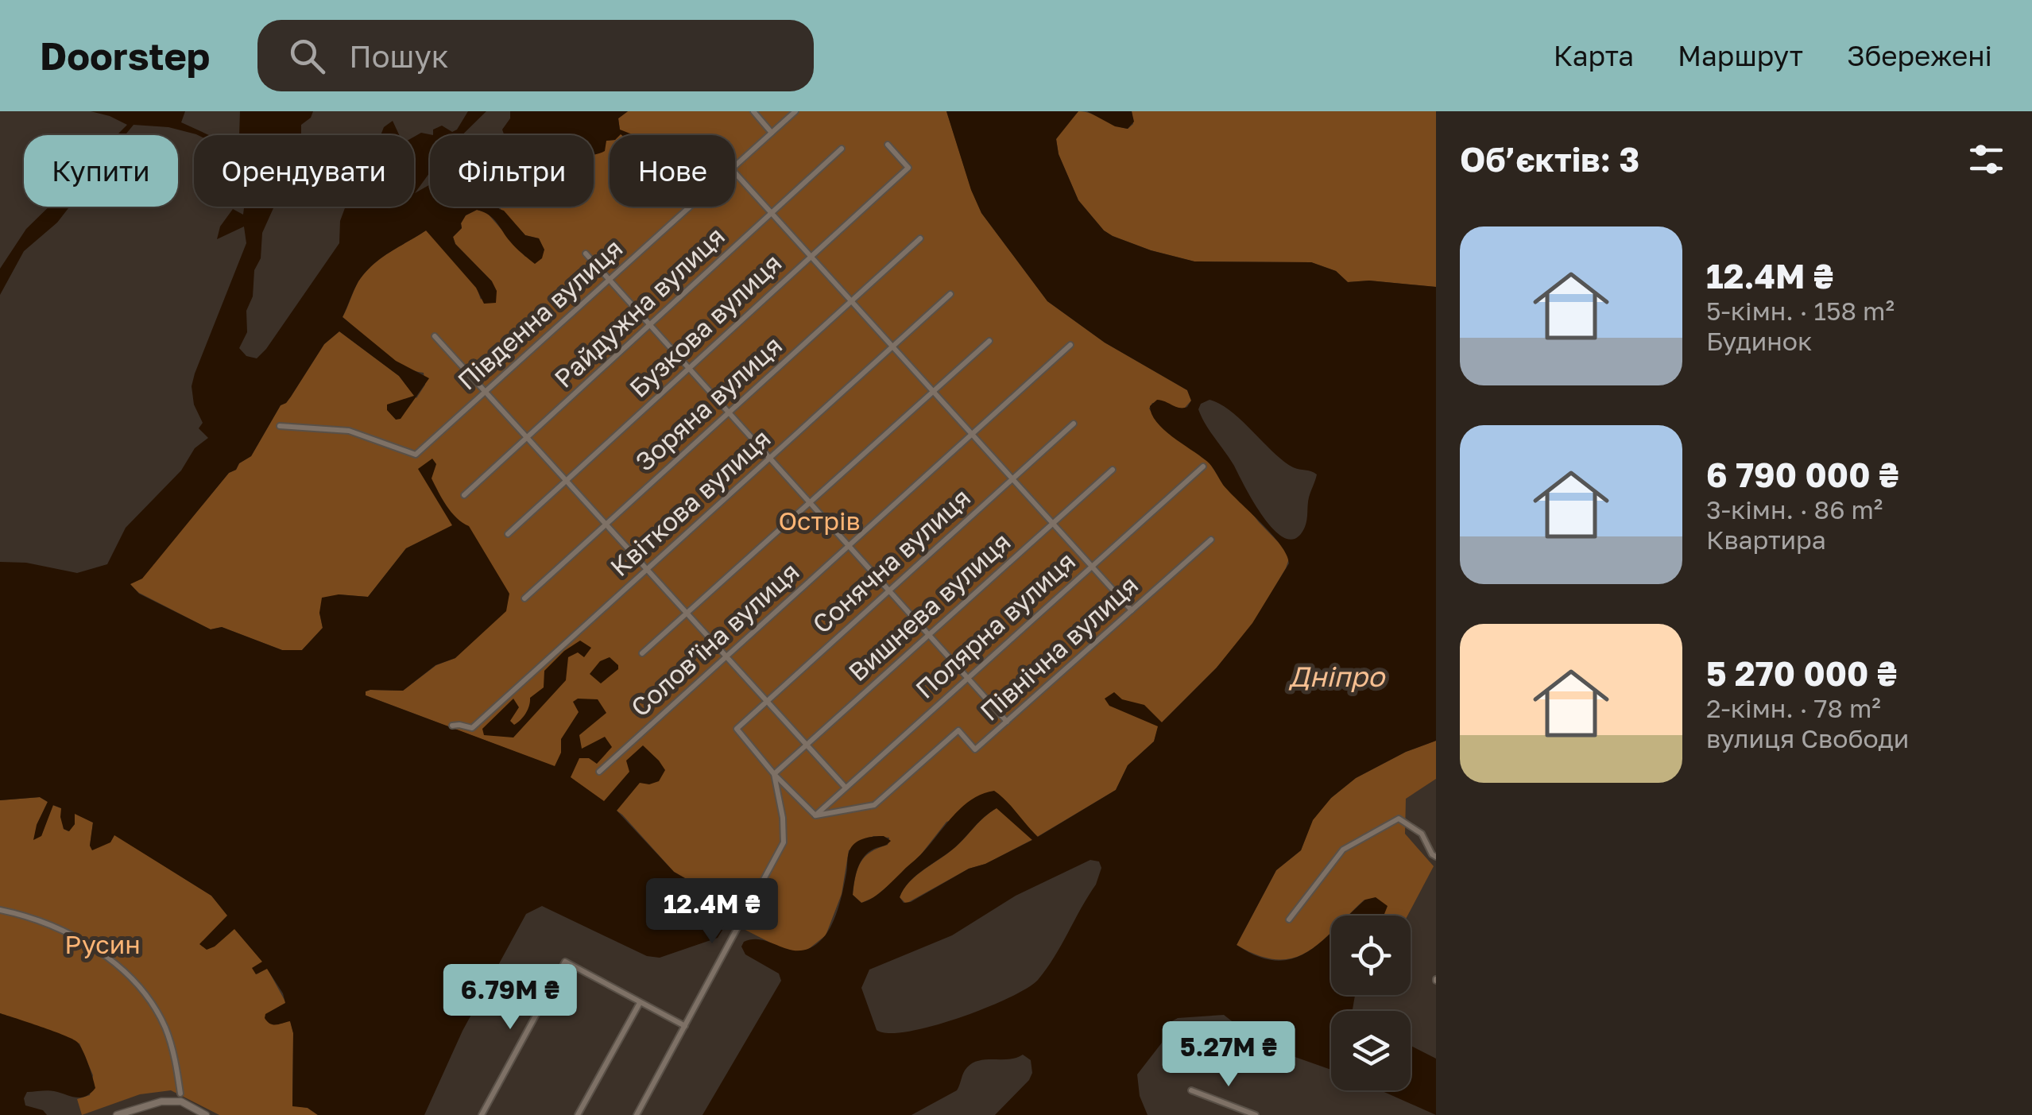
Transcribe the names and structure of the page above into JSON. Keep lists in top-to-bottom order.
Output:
{
  "streets": {
    "street": [
      "Райдужна вулиця",
      "Південна вулиця",
      "Бузкова вулиця",
      "Зоряна вулиця",
      "Квіткова вулиця",
      "Сонячна вулиця",
      "Вишнева вулиця",
      "Полярна вулиця",
      "Соловʼїна вулиця",
      "Північна вулиця"
    ]
  },
  "crossings": [
    ["Сонячна вулиця", "Вишнева вулиця"],
    ["Полярна вулиця", "Північна вулиця"]
  ],
  "water": ["Дніпро"],
  "parks": ["Острів", "Русин"],
  "page": {
    "header": "Doorstep",
    "search": "Пошук",
    "nav": ["Карта", "Маршрут", "Збережені"],
    "heading": "Об’єктів: 3",
    "chip": [
      "Купити",
      "Орендувати",
      "Фільтри",
      "Нове"
    ],
    "list": [
      {
        "name": "12.4M ₴",
        "note": "5-кімн. · 158 m² · Будинок"
      },
      {
        "name": "6 790 000 ₴",
        "note": "3-кімн. · 86 m² · Квартира"
      },
      {
        "name": "5 270 000 ₴",
        "note": "2-кімн. · 78 m² · вулиця Свободи"
      }
    ],
    "price": ["12.4M ₴", "6.79M ₴", "5.27M ₴"]
  }
}
